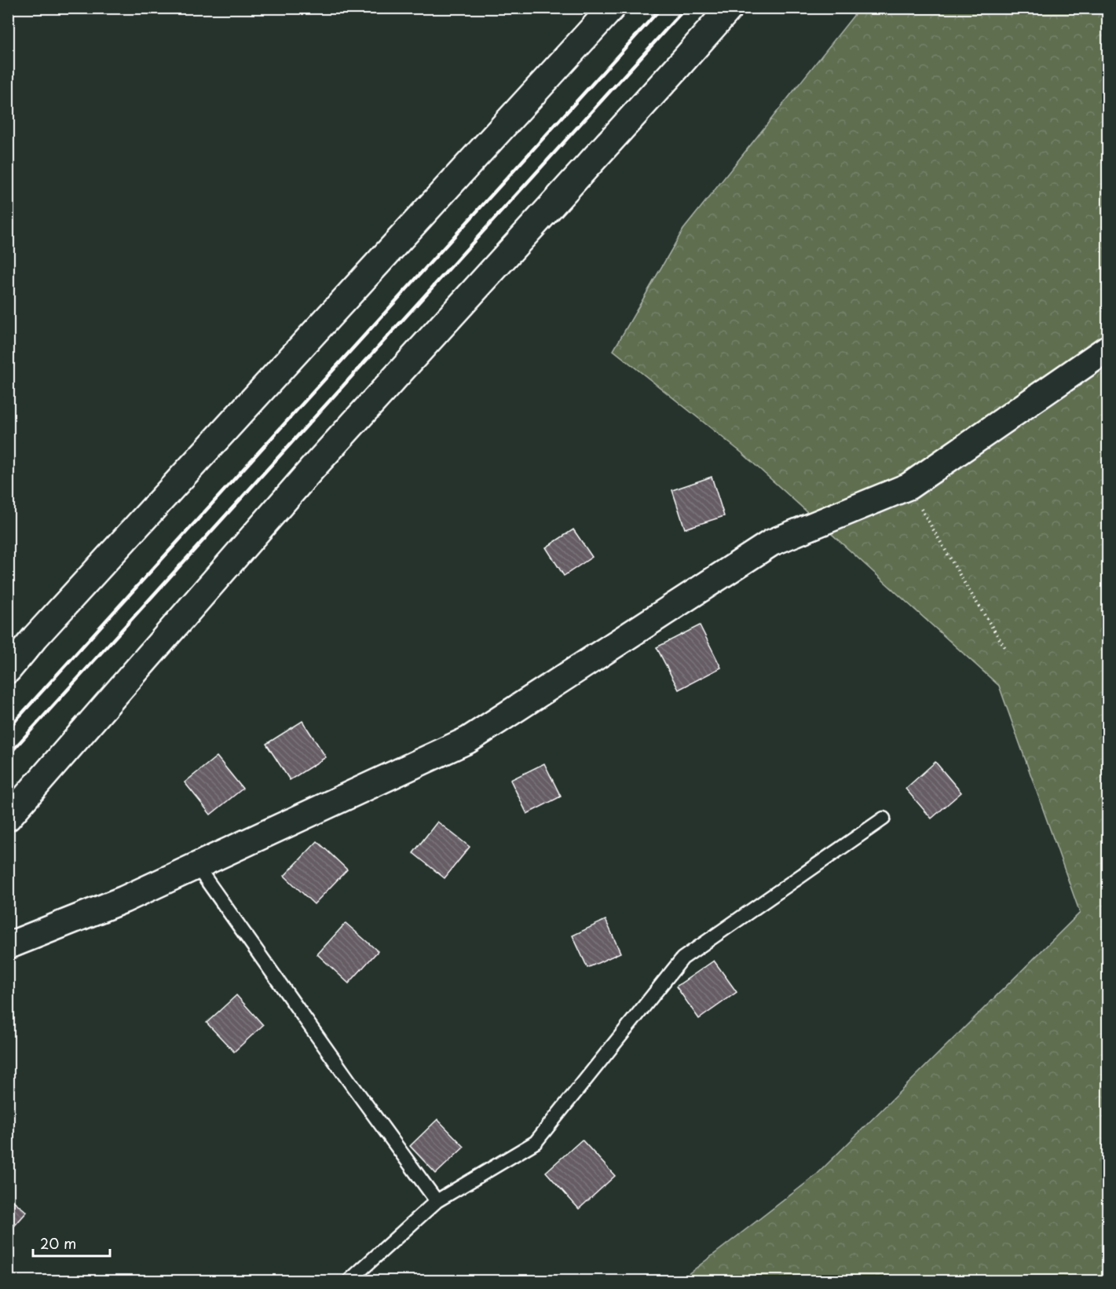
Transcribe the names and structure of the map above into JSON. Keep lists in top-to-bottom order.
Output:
{
  "scale_bar": "20 m"
}
